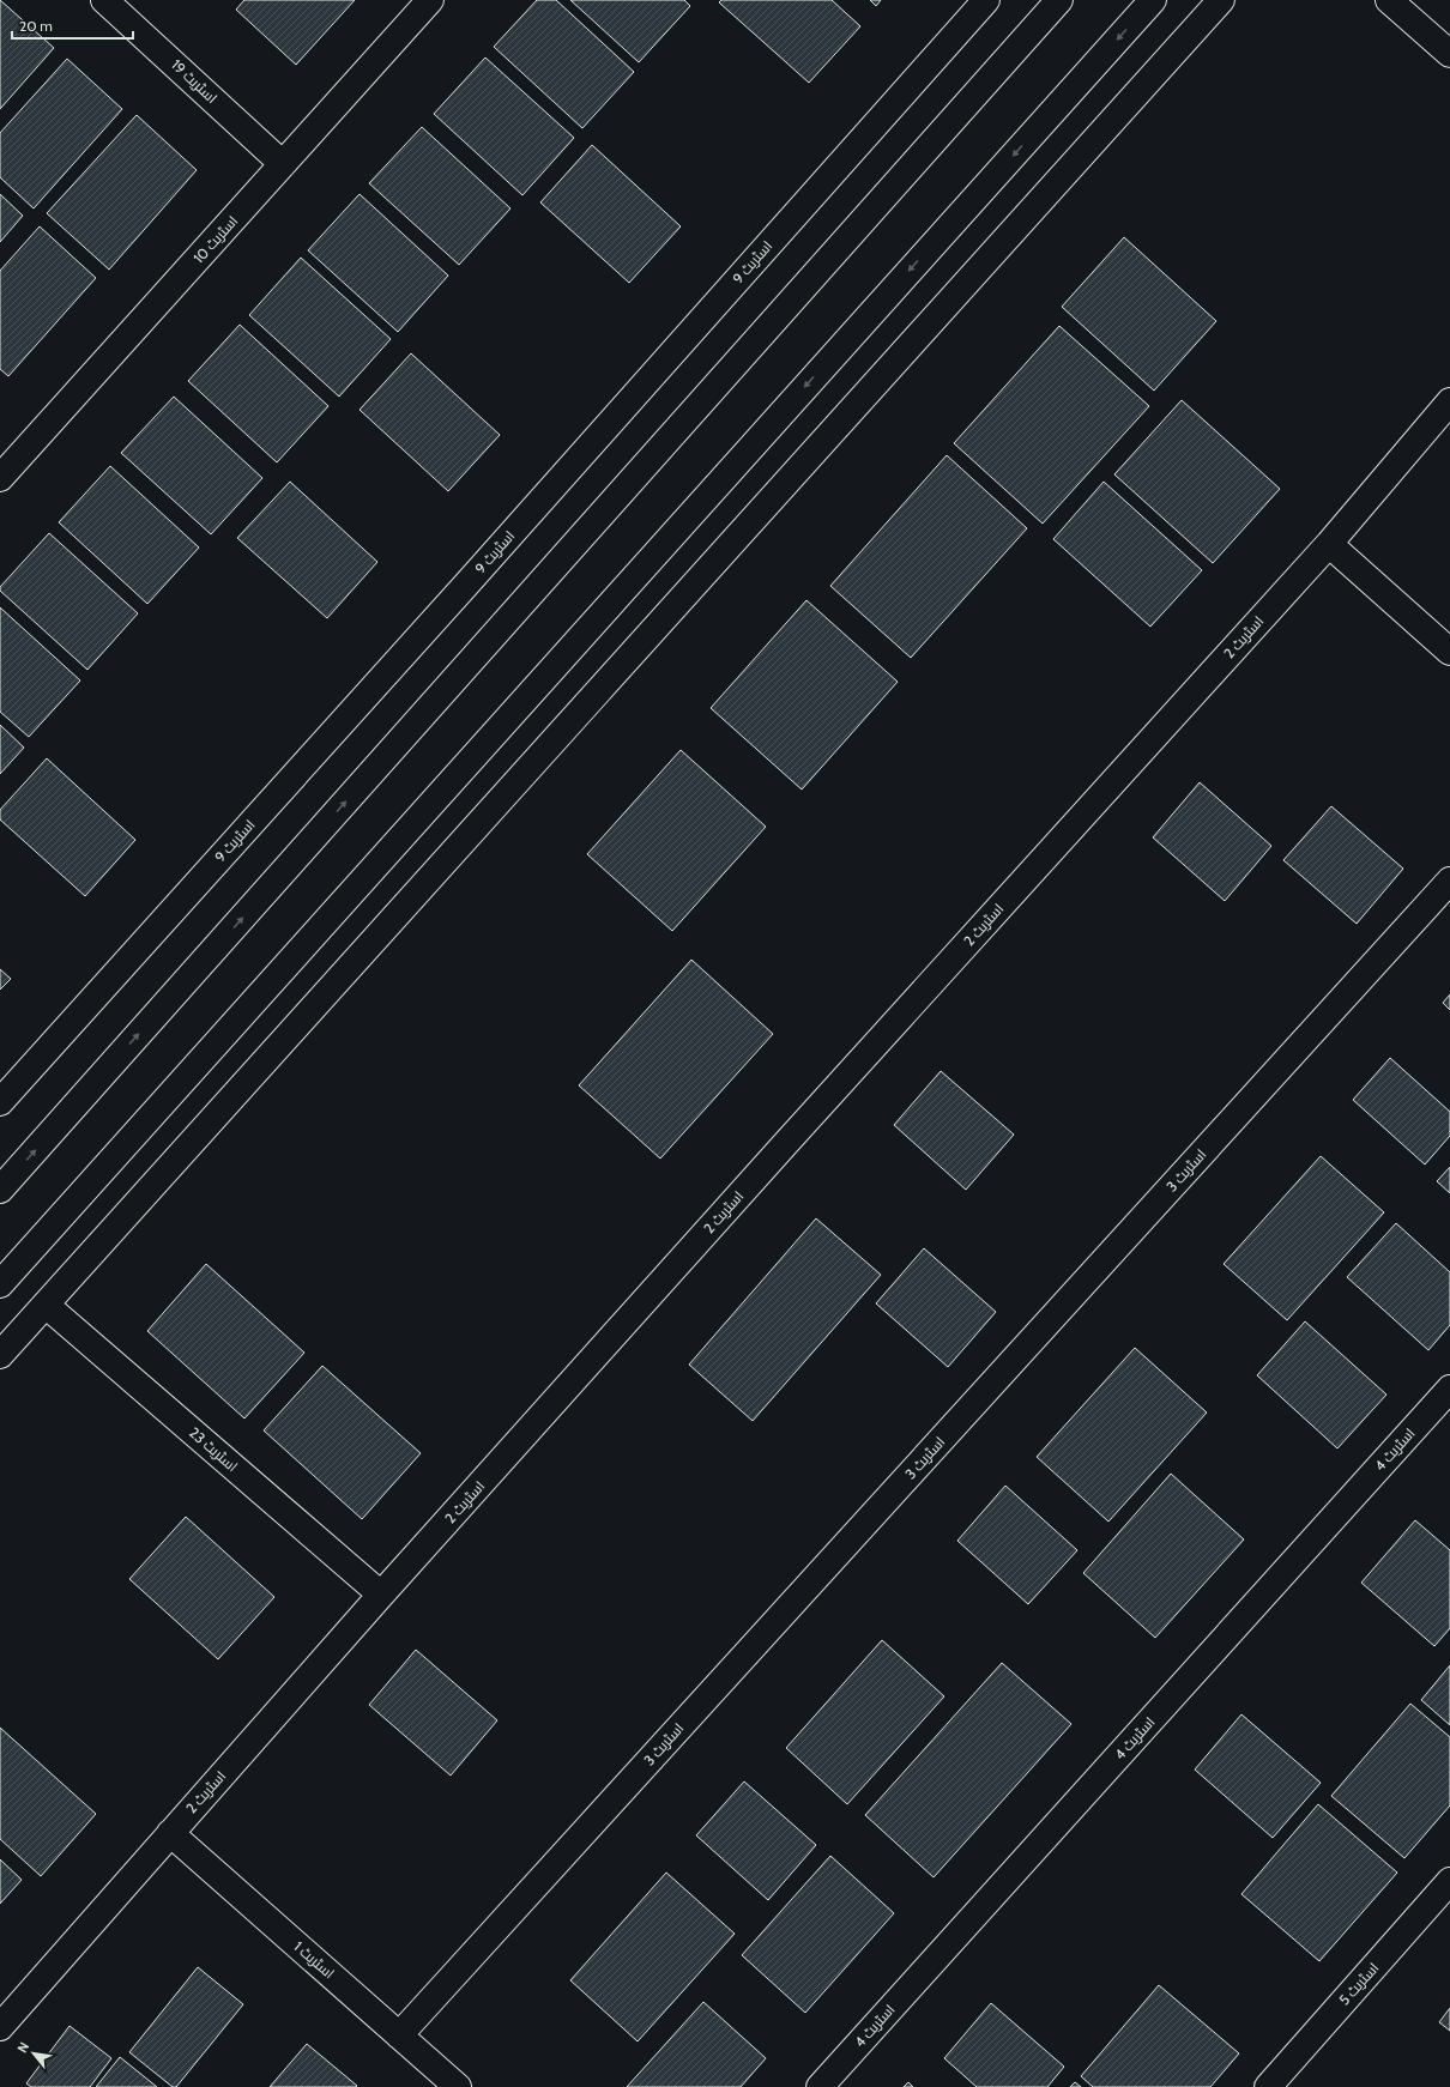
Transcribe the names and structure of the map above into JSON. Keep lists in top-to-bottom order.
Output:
{
  "streets": {
    "street": [
      "اسٹریٹ 19",
      "اسٹریٹ 10",
      "اسٹریٹ 9",
      "اسٹریٹ 2",
      "اسٹریٹ 3",
      "اسٹریٹ 23",
      "اسٹریٹ 4",
      "اسٹریٹ 1",
      "اسٹریٹ 5"
    ]
  },
  "crossings": [
    ["اسٹریٹ 19", "اسٹریٹ 10"],
    ["اسٹریٹ 2", "اسٹریٹ 23"],
    ["اسٹریٹ 2", "اسٹریٹ 1"],
    ["اسٹریٹ 3", "اسٹریٹ 1"]
  ],
  "scale_bar": "20 m",
  "north": "top left"
}
